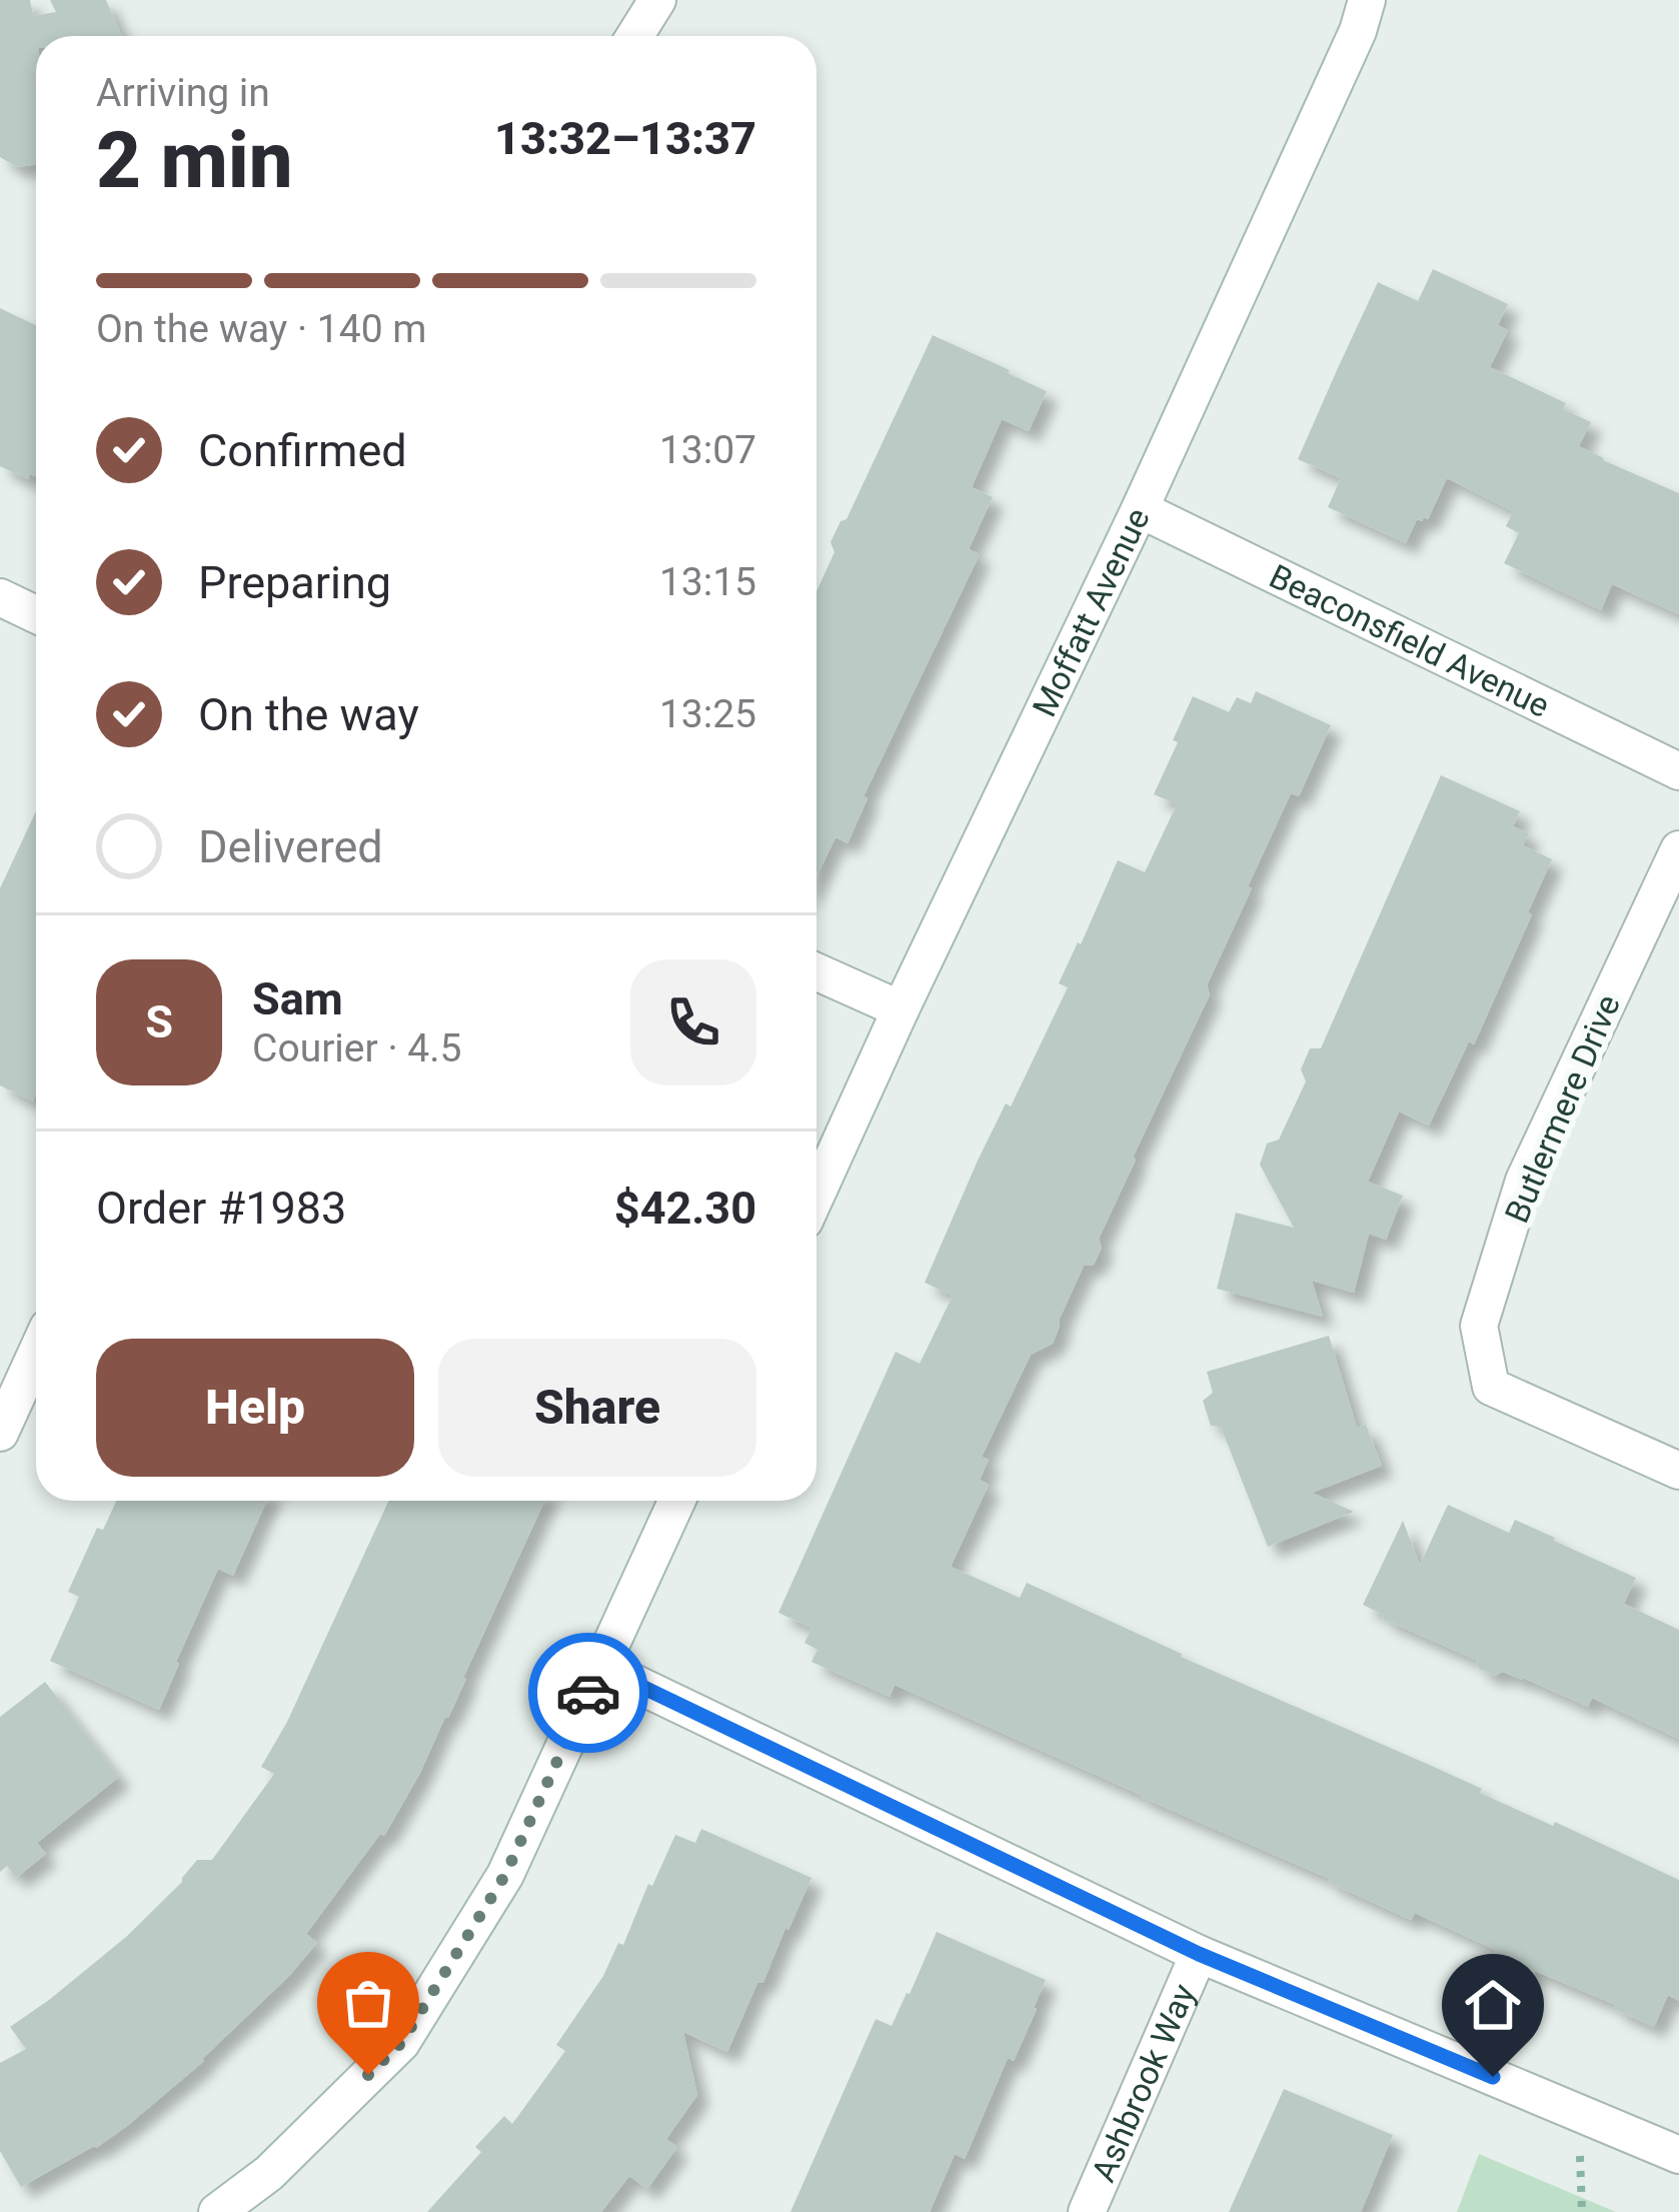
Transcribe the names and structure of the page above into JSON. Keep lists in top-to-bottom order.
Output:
{
  "streets": {
    "street": [
      "Moffatt Avenue",
      "Beaconsfield Avenue",
      "Butlermere Drive",
      "Ashbrook Way"
    ]
  },
  "crossings": [
    ["Moffatt Avenue", "Beaconsfield Avenue"]
  ],
  "page": {
    "heading": ["2 min", "Arriving in", "13:32–13:37"],
    "panel": [
      "Sam",
      "Courier · 4.5",
      "Order #1983",
      "$42.30"
    ],
    "bar": "On the way · 140 m",
    "list": [
      ["Confirmed", "13:07"],
      ["Preparing", "13:15"],
      ["On the way", "13:25"],
      "Delivered"
    ],
    "round": "S",
    "buttons": ["Help", "Share"]
  }
}
